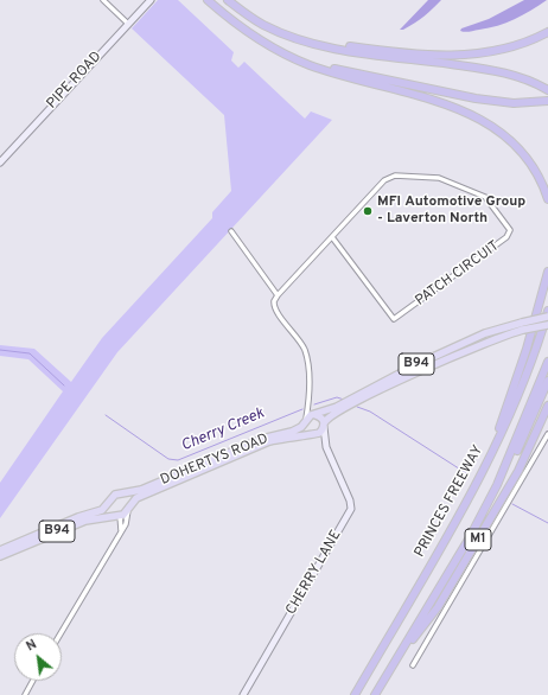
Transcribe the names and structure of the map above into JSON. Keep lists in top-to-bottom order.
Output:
{
  "streets": {
    "highway": ["PRINCES FREEWAY", "M1"],
    "main road": ["B94", "DOHERTYS ROAD"],
    "street": ["PIPE ROAD", "PATCH CIRCUIT", "CHERRY LANE"]
  },
  "crossings": [
    ["B94", "DOHERTYS ROAD"],
    ["B94", "CHERRY LANE"],
    ["DOHERTYS ROAD", "CHERRY LANE"]
  ],
  "water": ["Cherry Creek"],
  "places": ["MFI Automotive Group - Laverton North"],
  "north": "top left"
}
